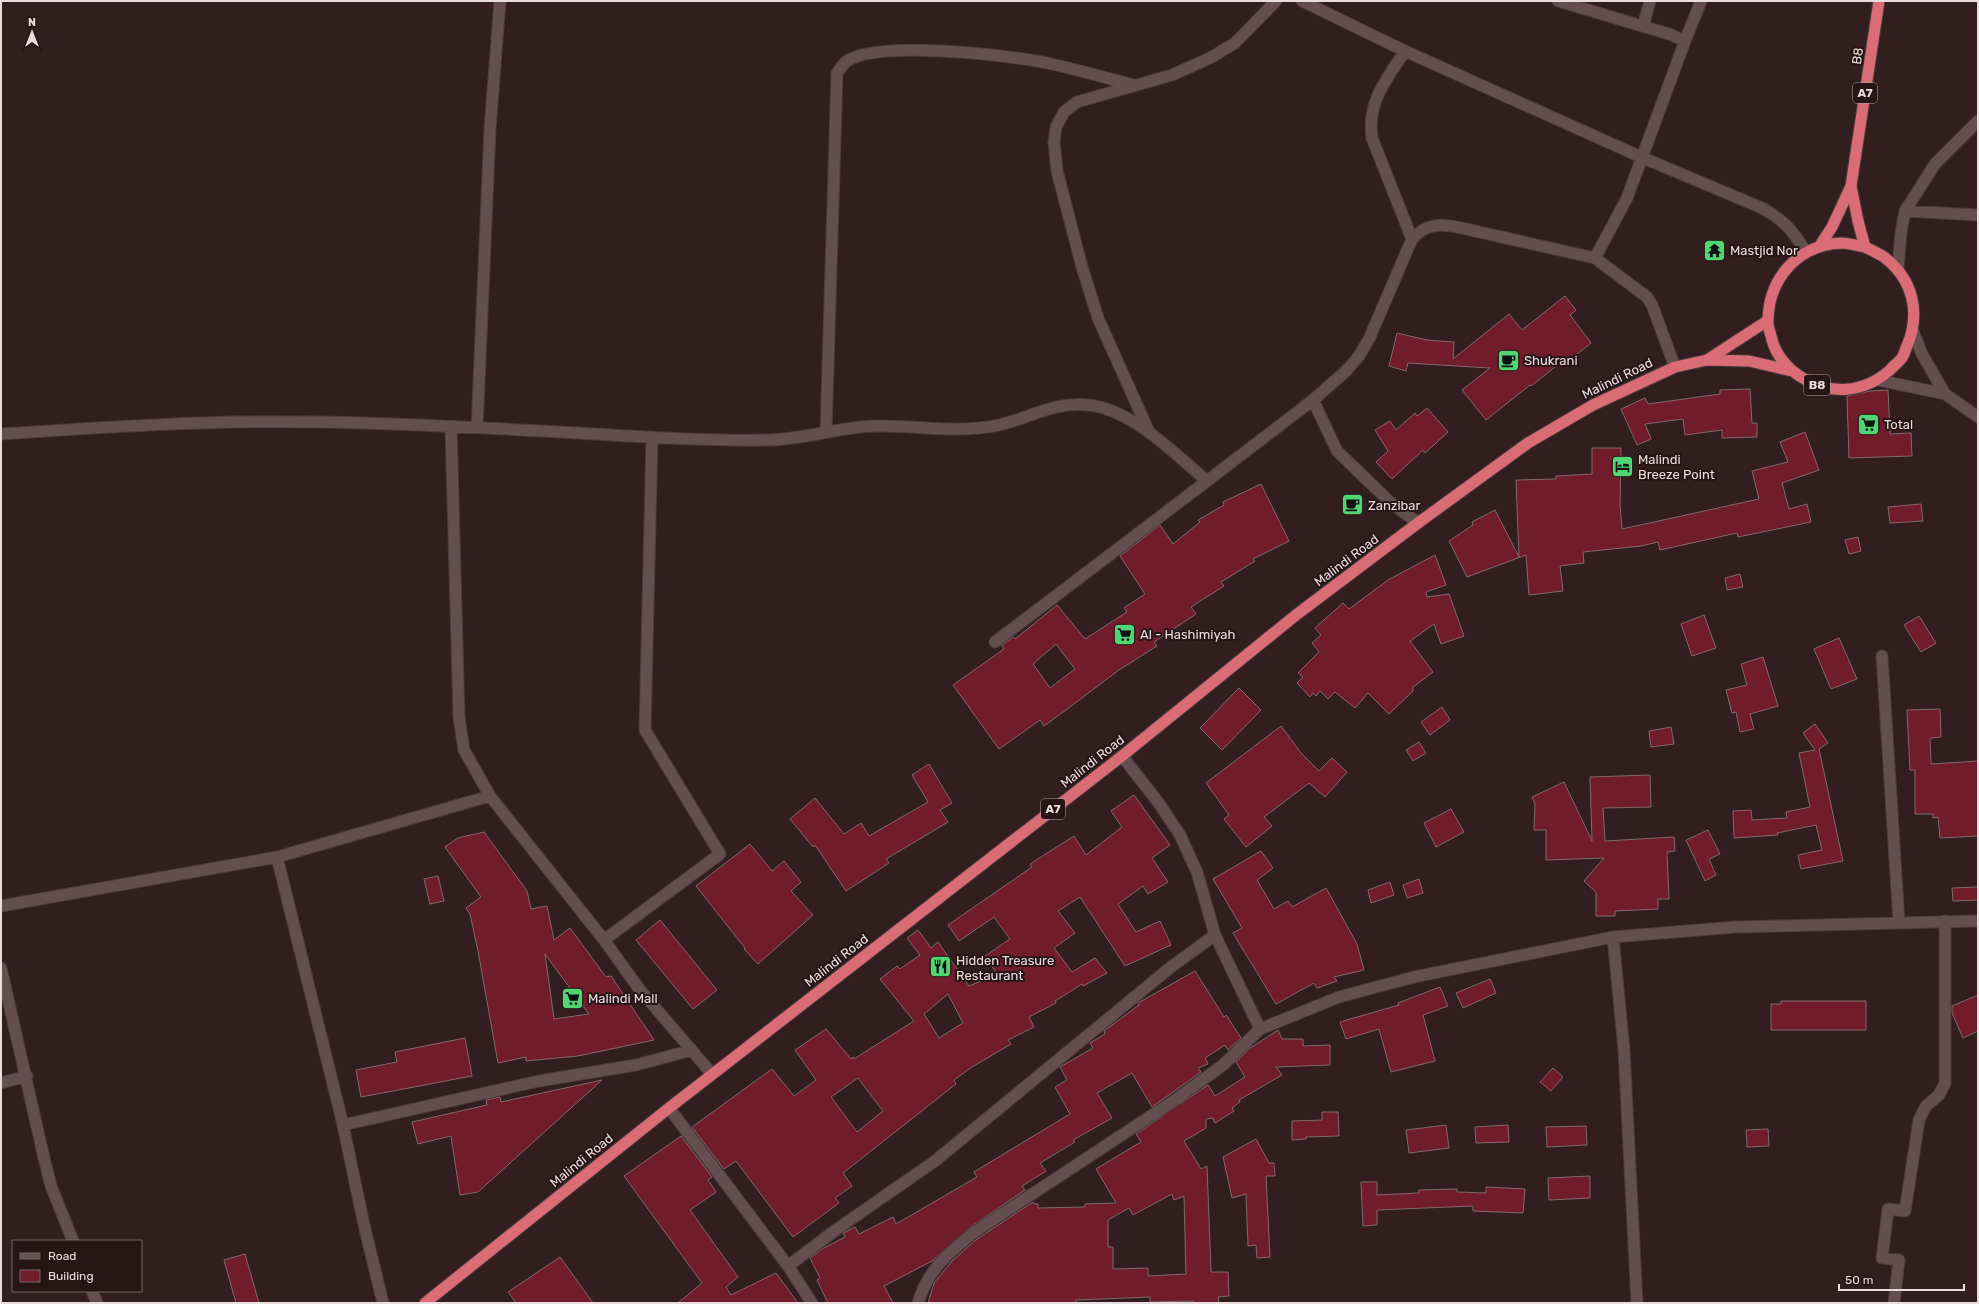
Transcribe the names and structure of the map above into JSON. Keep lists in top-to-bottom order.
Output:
{
  "streets": {
    "highway": ["B8", "A7", "Malindi Road"]
  },
  "crossings": [
    ["B8", "A7"],
    ["B8", "Malindi Road"]
  ],
  "places": {
    "temple": ["Mastjid Nor"],
    "cafe": ["Shukrani", "Zanzibar"],
    "supermarket": ["Total", "Al - Hashimiyah", "Malindi Mall"],
    "hotel": ["Malindi Breeze Point"],
    "restaurant": ["Hidden Treasure Restaurant"]
  },
  "legend": ["Road", "Building"],
  "scale_bar": "50 m",
  "north": "top"
}
